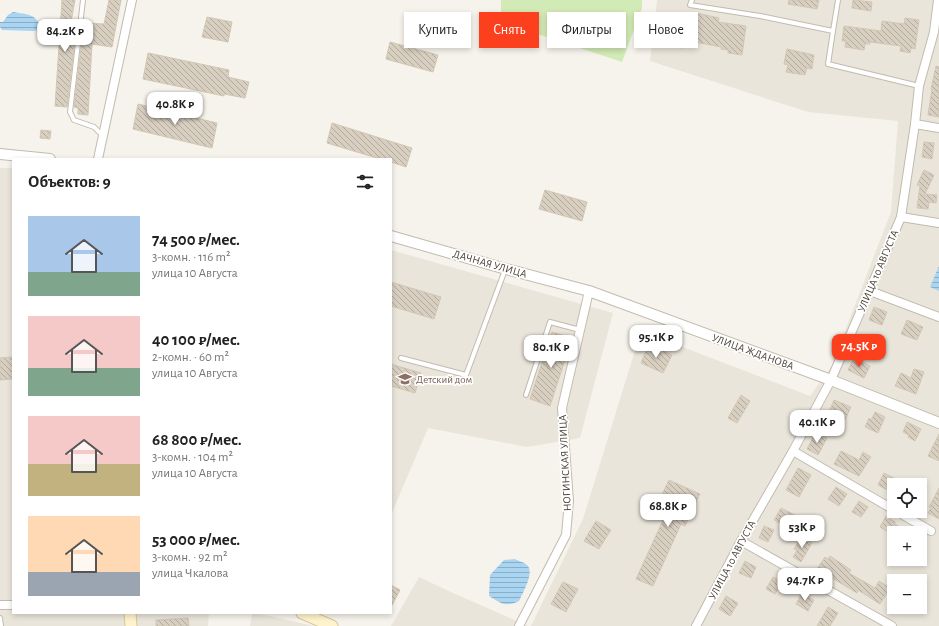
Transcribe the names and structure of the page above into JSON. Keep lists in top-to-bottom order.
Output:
{
  "streets": {
    "street": [
      "ДАЧНАЯ УЛИЦА",
      "УЛИЦА 10 АВГУСТА",
      "УЛИЦА ЖДАНОВА",
      "НОГИНСКАЯ УЛИЦА"
    ]
  },
  "crossings": [
    ["ДАЧНАЯ УЛИЦА", "УЛИЦА ЖДАНОВА"],
    ["ДАЧНАЯ УЛИЦА", "НОГИНСКАЯ УЛИЦА"],
    ["УЛИЦА 10 АВГУСТА", "УЛИЦА ЖДАНОВА"],
    ["УЛИЦА ЖДАНОВА", "НОГИНСКАЯ УЛИЦА"]
  ],
  "places": {
    "school or university": ["Детский дом"]
  },
  "page": {
    "chip": [
      "Купить",
      "Снять",
      "Фильтры",
      "Новое"
    ],
    "price": [
      "84.2K ₽",
      "40.8K ₽",
      "95.1K ₽",
      "74.5K ₽",
      "80.1K ₽",
      "40.1K ₽",
      "68.8K ₽",
      "53K ₽",
      "94.7K ₽"
    ],
    "heading": "Объектов: 9",
    "list": [
      {
        "name": "74 500 ₽/мес.",
        "note": "3-комн. · 116 m² · улица 10 Августа"
      },
      {
        "name": "40 100 ₽/мес.",
        "note": "2-комн. · 60 m² · улица 10 Августа"
      },
      {
        "name": "68 800 ₽/мес.",
        "note": "3-комн. · 104 m² · улица 10 Августа"
      },
      {
        "name": "53 000 ₽/мес.",
        "note": "3-комн. · 92 m² · улица Чкалова"
      }
    ],
    "map_buttons": ["+", "−"]
  }
}
